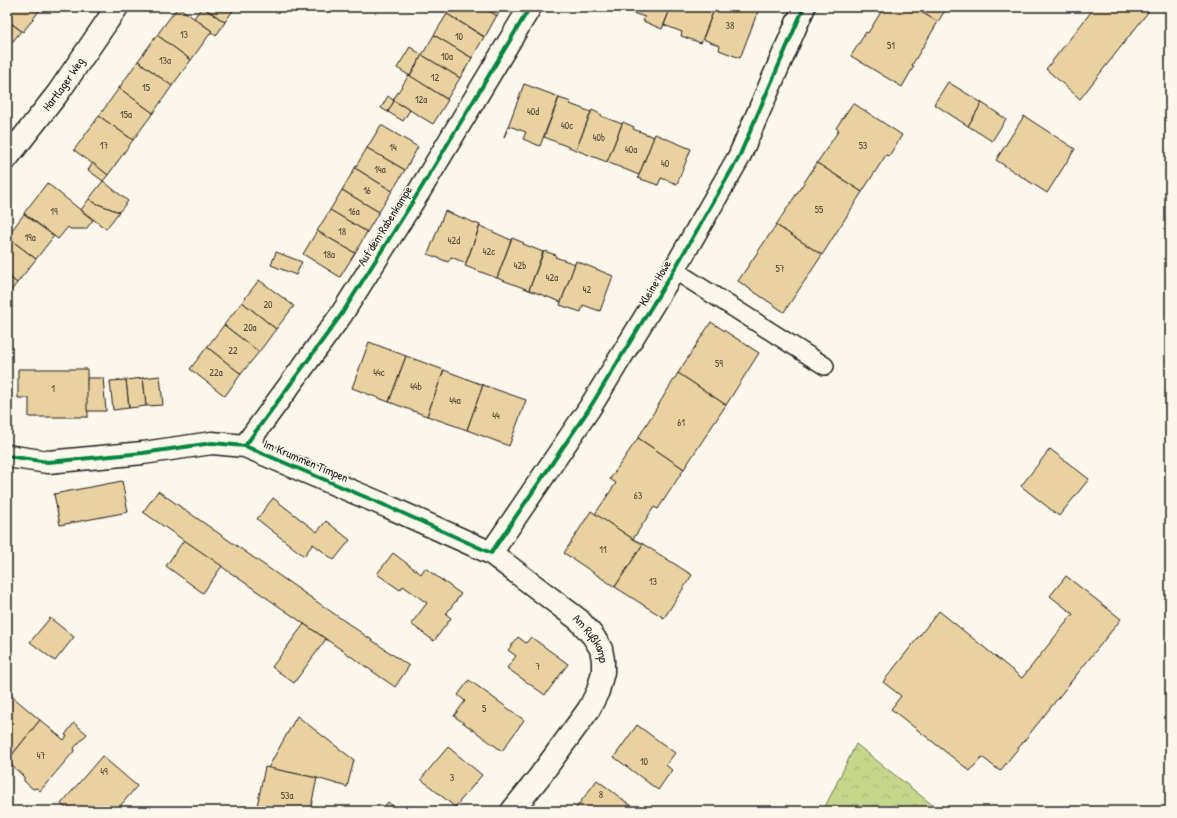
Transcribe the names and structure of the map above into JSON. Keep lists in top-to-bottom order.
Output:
{
  "streets": {
    "street": [
      "Hartlager Weg",
      "Auf dem Rabenkampe",
      "Kleine Howe",
      "Im Krummen Timpen",
      "Am Rußkamp"
    ]
  },
  "crossings": [
    ["Auf dem Rabenkampe", "Im Krummen Timpen"],
    ["Kleine Howe", "Im Krummen Timpen"],
    ["Kleine Howe", "Am Rußkamp"],
    ["Im Krummen Timpen", "Am Rußkamp"]
  ],
  "house_numbers": [
    "38",
    "13",
    "10",
    "51",
    "10a",
    "13a",
    "12",
    "15",
    "12a",
    "40d",
    "15a",
    "40c",
    "40b",
    "17",
    "53",
    "14",
    "40a",
    "40",
    "14a",
    "16",
    "55",
    "19",
    "16a",
    "18",
    "19a",
    "42d",
    "42c",
    "18a",
    "42b",
    "57",
    "42a",
    "42",
    "20",
    "20a",
    "22",
    "59",
    "22a",
    "44c",
    "44b",
    "1",
    "44a",
    "44",
    "61",
    "63",
    "11",
    "13",
    "7",
    "5",
    "47",
    "10",
    "49",
    "3",
    "8",
    "53a"
  ]
}
